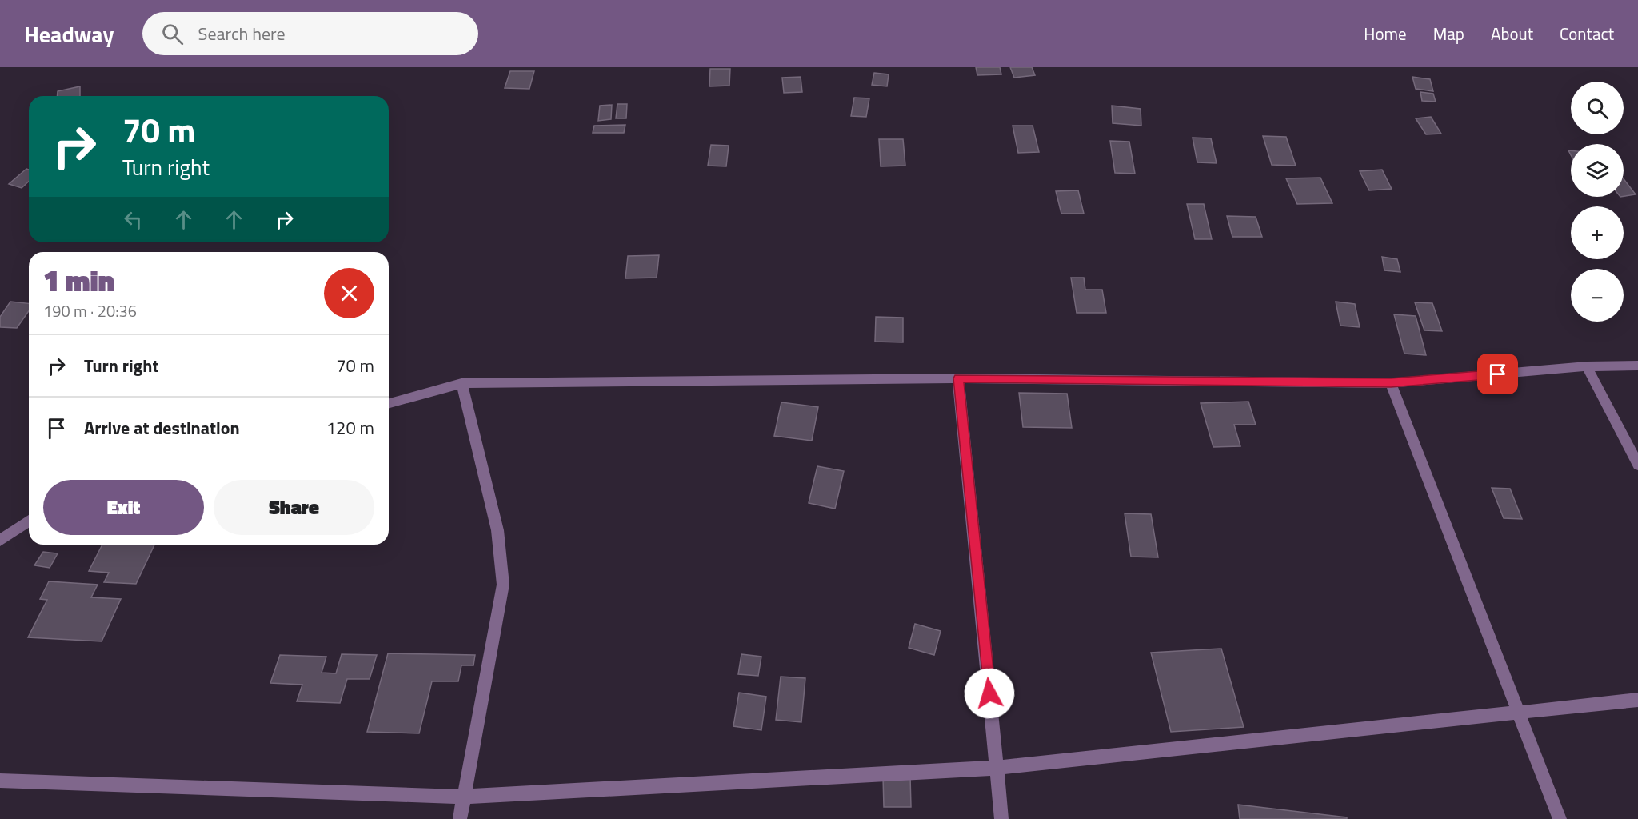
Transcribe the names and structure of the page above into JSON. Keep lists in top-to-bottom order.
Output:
{
  "page": {
    "header": "Headway",
    "search": "Search here",
    "nav": [
      "Home",
      "Map",
      "About",
      "Contact"
    ],
    "map_buttons": ["+", "−"],
    "turn": ["70 m", "Turn right"],
    "heading": ["1 min", "190 m · 20:36"],
    "list": [
      {
        "name": "Turn right",
        "value": "70 m"
      },
      {
        "name": "Arrive at destination",
        "value": "120 m"
      }
    ],
    "buttons": ["Exit", "Share"]
  }
}
